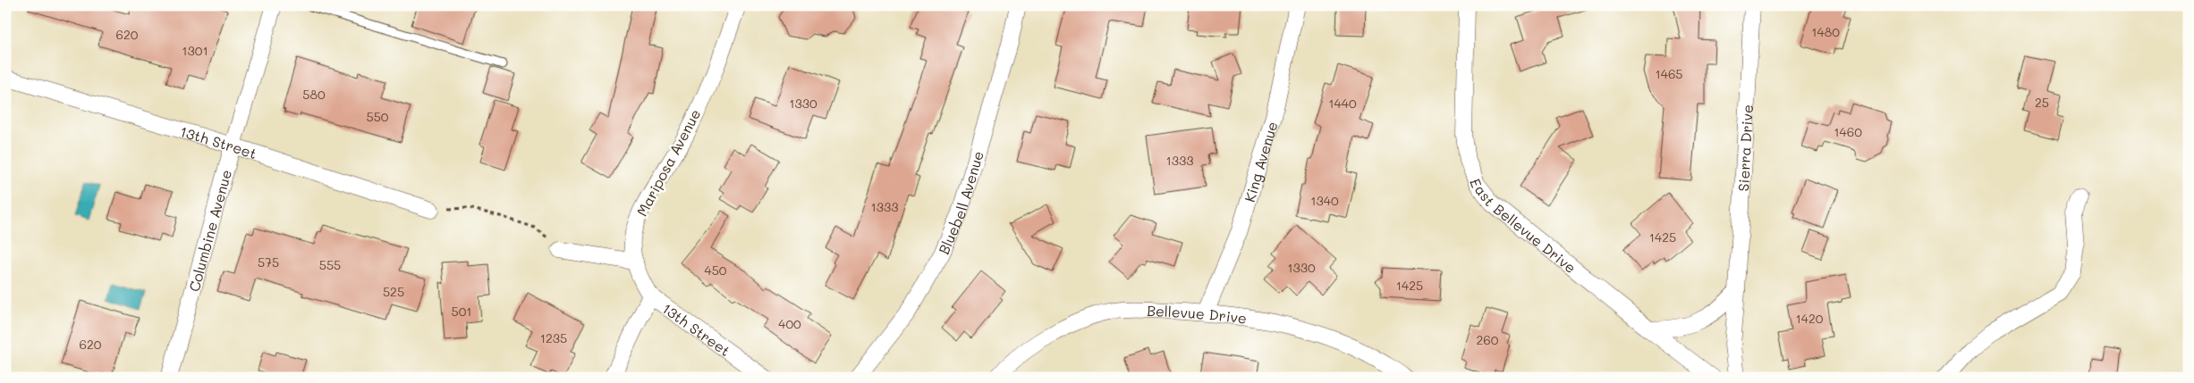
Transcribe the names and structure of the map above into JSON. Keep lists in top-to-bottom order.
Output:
{
  "streets": {
    "street": [
      "13th Street",
      "Sierra Drive",
      "King Avenue",
      "Mariposa Avenue",
      "Bluebell Avenue",
      "East Bellevue Drive",
      "Columbine Avenue",
      "Bellevue Drive"
    ]
  },
  "crossings": [
    ["13th Street", "Mariposa Avenue"],
    ["13th Street", "Columbine Avenue"],
    ["King Avenue", "Bellevue Drive"]
  ],
  "house_numbers": [
    "1480",
    "620",
    "1301",
    "1465",
    "580",
    "25",
    "1330",
    "1440",
    "550",
    "1460",
    "1333",
    "1340",
    "1333",
    "1425",
    "575",
    "555",
    "1330",
    "450",
    "1425",
    "525",
    "501",
    "1420",
    "400",
    "1235",
    "260",
    "620"
  ]
}
